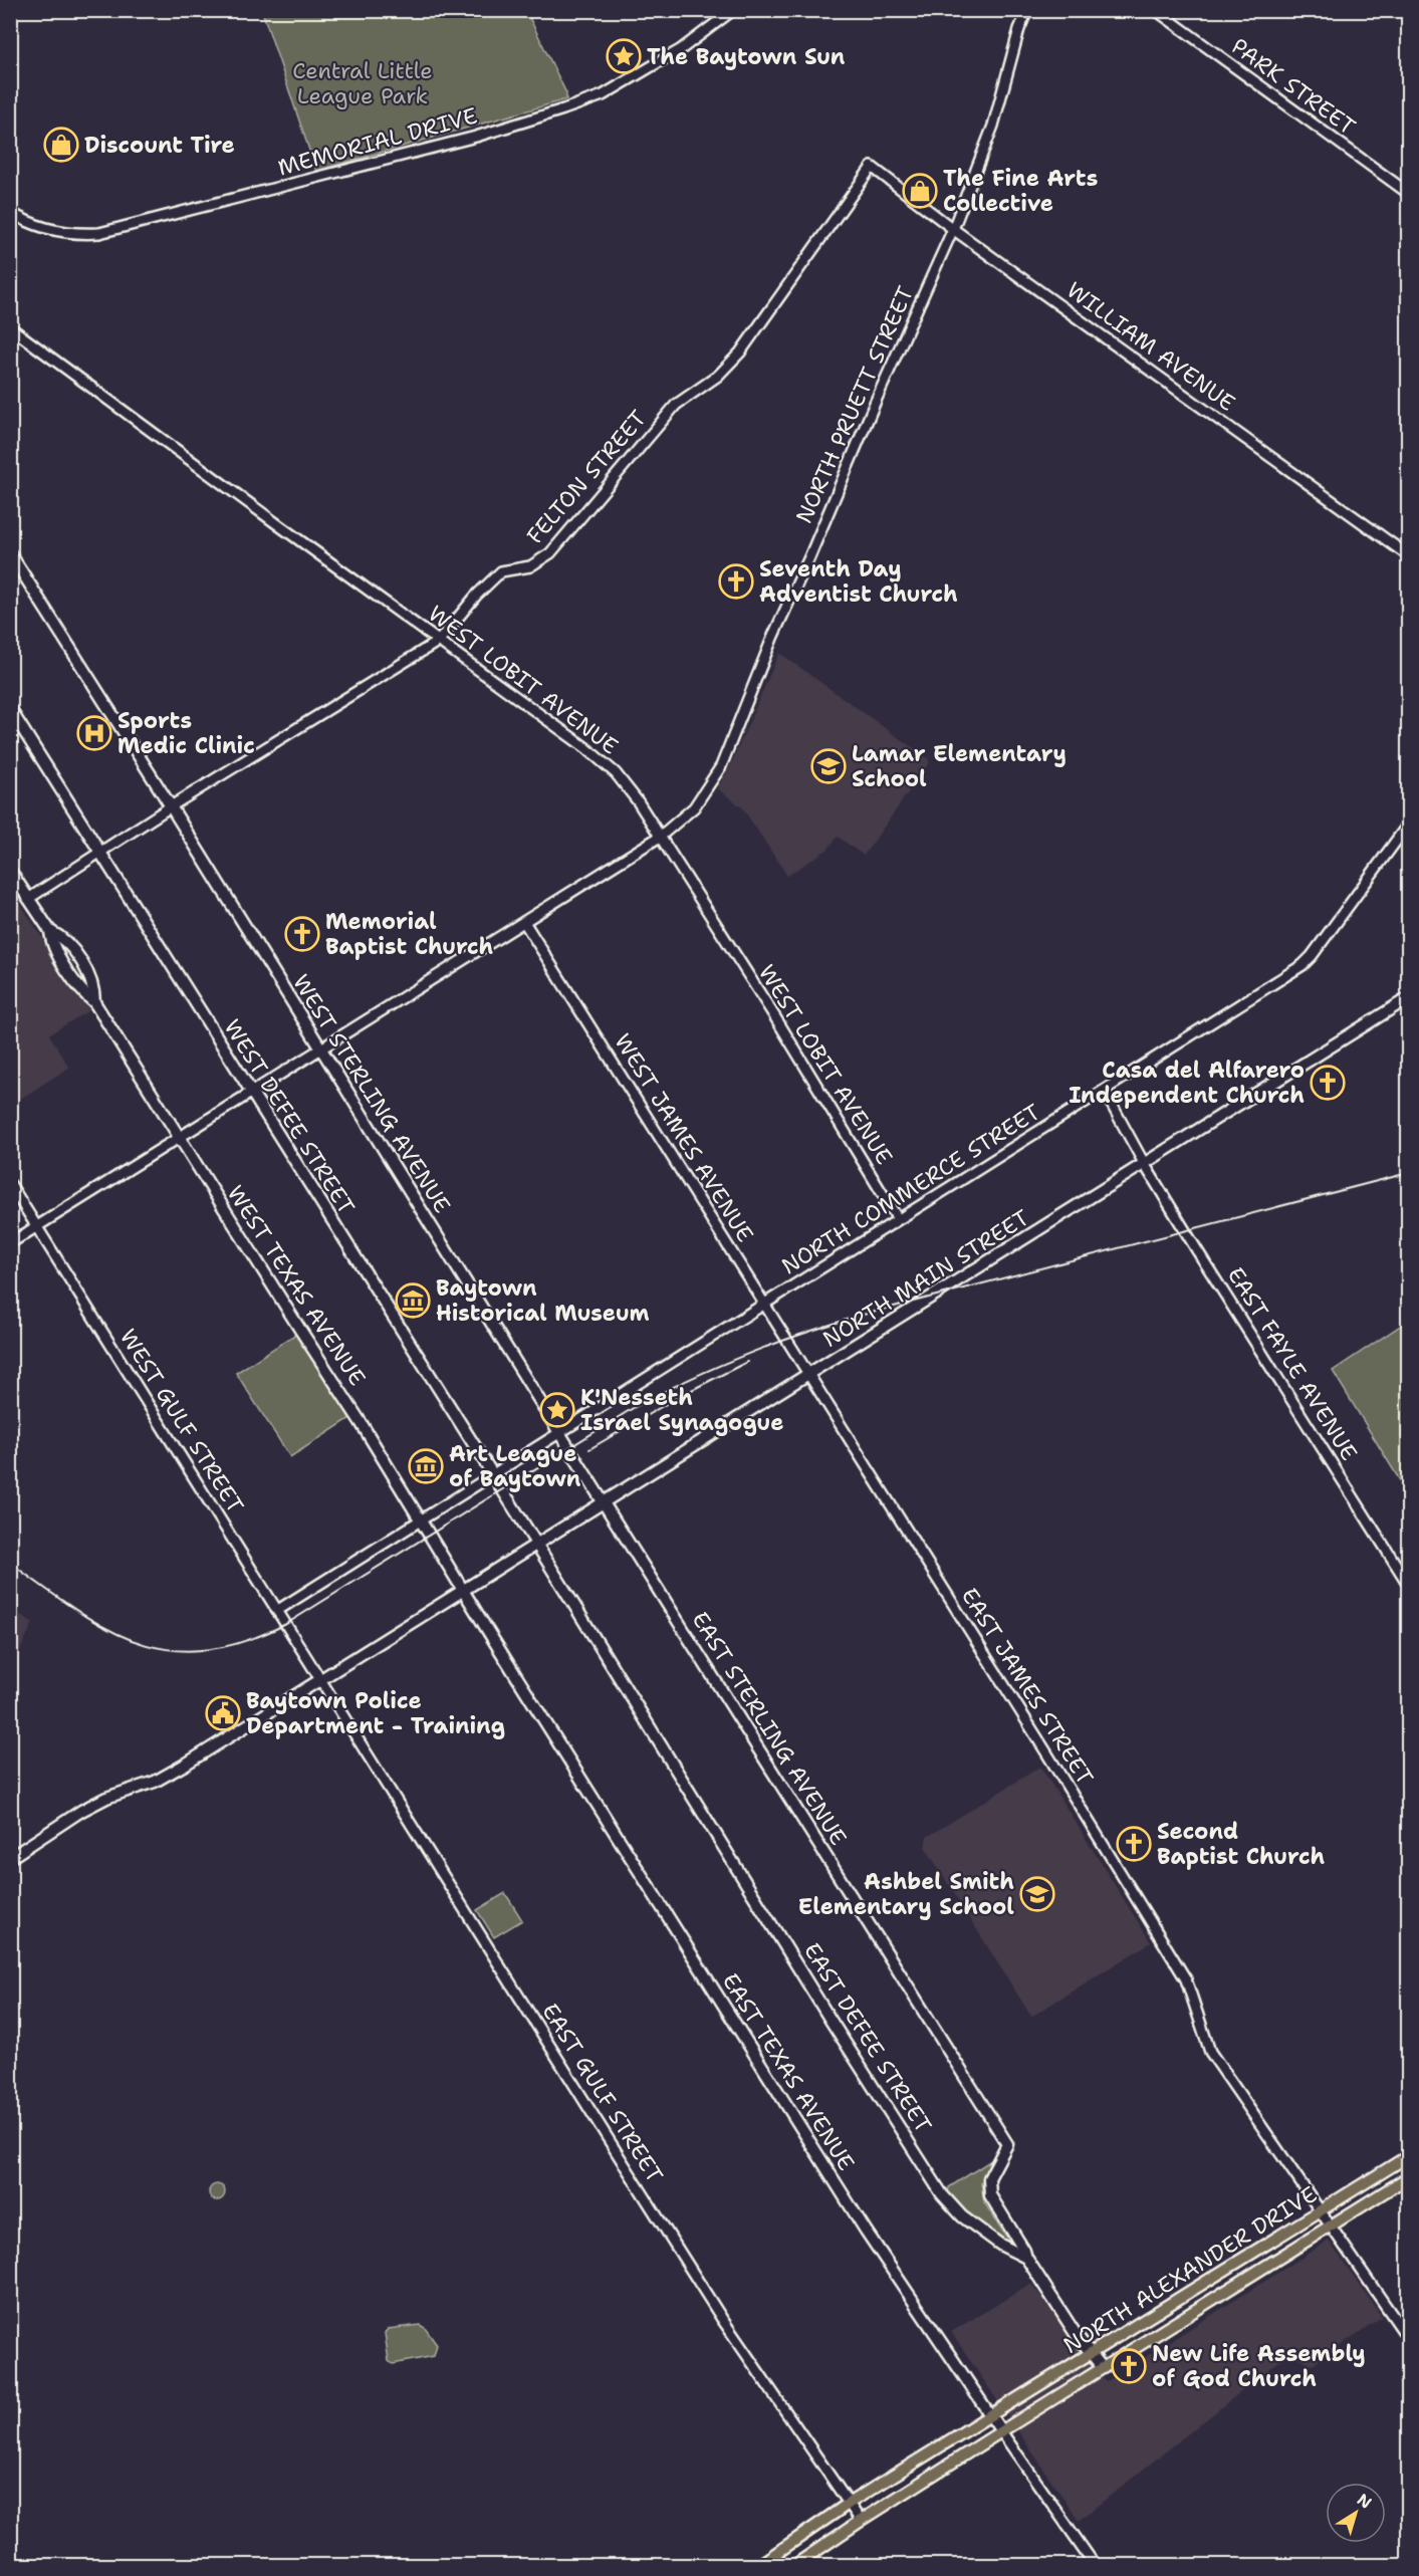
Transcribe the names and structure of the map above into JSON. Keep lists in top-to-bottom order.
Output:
{
  "streets": {
    "main road": [
      "WEST STERLING AVENUE",
      "WEST DEFEE STREET",
      "NORTH MAIN STREET",
      "WEST TEXAS AVENUE",
      "EAST STERLING AVENUE",
      "EAST DEFEE STREET",
      "EAST TEXAS AVENUE",
      "NORTH ALEXANDER DRIVE"
    ],
    "street": [
      "PARK STREET",
      "MEMORIAL DRIVE",
      "WILLIAM AVENUE",
      "NORTH PRUETT STREET",
      "FELTON STREET",
      "WEST LOBIT AVENUE",
      "WEST JAMES AVENUE",
      "NORTH COMMERCE STREET",
      "EAST FAYLE AVENUE",
      "WEST GULF STREET",
      "EAST JAMES STREET",
      "EAST GULF STREET"
    ]
  },
  "crossings": [
    ["WILLIAM AVENUE", "NORTH PRUETT STREET"],
    ["WILLIAM AVENUE", "FELTON STREET"],
    ["NORTH PRUETT STREET", "WEST LOBIT AVENUE"],
    ["NORTH PRUETT STREET", "WEST STERLING AVENUE"],
    ["NORTH PRUETT STREET", "WEST DEFEE STREET"],
    ["NORTH PRUETT STREET", "WEST JAMES AVENUE"],
    ["NORTH PRUETT STREET", "WEST TEXAS AVENUE"],
    ["NORTH PRUETT STREET", "WEST GULF STREET"],
    ["FELTON STREET", "WEST LOBIT AVENUE"],
    ["FELTON STREET", "WEST STERLING AVENUE"],
    ["FELTON STREET", "WEST DEFEE STREET"],
    ["FELTON STREET", "WEST TEXAS AVENUE"],
    ["WEST LOBIT AVENUE", "NORTH COMMERCE STREET"],
    ["WEST STERLING AVENUE", "NORTH COMMERCE STREET"],
    ["WEST STERLING AVENUE", "NORTH MAIN STREET"],
    ["WEST STERLING AVENUE", "EAST STERLING AVENUE"],
    ["WEST DEFEE STREET", "NORTH COMMERCE STREET"],
    ["WEST DEFEE STREET", "NORTH MAIN STREET"],
    ["WEST DEFEE STREET", "EAST DEFEE STREET"],
    ["WEST JAMES AVENUE", "NORTH COMMERCE STREET"],
    ["WEST JAMES AVENUE", "NORTH MAIN STREET"],
    ["WEST JAMES AVENUE", "EAST JAMES STREET"],
    ["NORTH COMMERCE STREET", "WEST TEXAS AVENUE"],
    ["NORTH COMMERCE STREET", "EAST FAYLE AVENUE"],
    ["NORTH COMMERCE STREET", "WEST GULF STREET"],
    ["NORTH MAIN STREET", "WEST TEXAS AVENUE"],
    ["NORTH MAIN STREET", "EAST FAYLE AVENUE"],
    ["NORTH MAIN STREET", "WEST GULF STREET"],
    ["NORTH MAIN STREET", "EAST JAMES STREET"],
    ["NORTH MAIN STREET", "EAST STERLING AVENUE"],
    ["NORTH MAIN STREET", "EAST DEFEE STREET"],
    ["NORTH MAIN STREET", "EAST TEXAS AVENUE"],
    ["NORTH MAIN STREET", "EAST GULF STREET"],
    ["WEST TEXAS AVENUE", "EAST TEXAS AVENUE"],
    ["WEST GULF STREET", "EAST GULF STREET"],
    ["EAST JAMES STREET", "NORTH ALEXANDER DRIVE"],
    ["EAST STERLING AVENUE", "EAST DEFEE STREET"],
    ["EAST DEFEE STREET", "NORTH ALEXANDER DRIVE"],
    ["EAST TEXAS AVENUE", "NORTH ALEXANDER DRIVE"],
    ["EAST GULF STREET", "NORTH ALEXANDER DRIVE"]
  ],
  "parks": ["Central Little League Park"],
  "places": {
    "place": ["The Baytown Sun", "K'Nesseth Israel Synagogue"],
    "shop": ["Discount Tire", "The Fine Arts Collective"],
    "church": [
      "Seventh Day Adventist Church",
      "Memorial Baptist Church",
      "Casa del Alfarero Independent Church",
      "Second Baptist Church",
      "New Life Assembly of God Church"
    ],
    "hospital": ["Sports Medic Clinic"],
    "school or university": ["Lamar Elementary School", "Ashbel Smith Elementary School"],
    "museum": ["Baytown Historical Museum", "Art League of Baytown"],
    "public building": ["Baytown Police Department - Training"]
  },
  "north": "top right"
}
